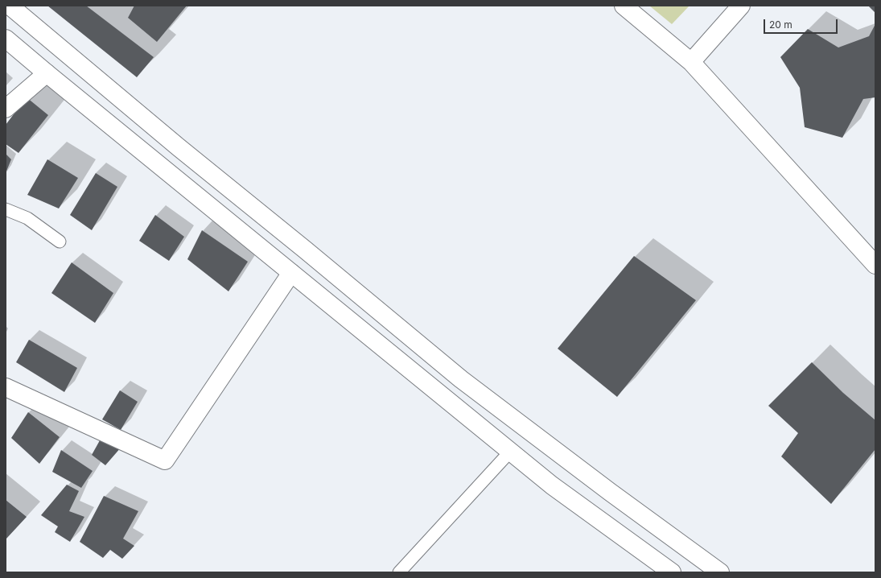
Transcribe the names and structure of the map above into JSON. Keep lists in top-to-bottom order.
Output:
{
  "scale_bar": "20 m"
}
